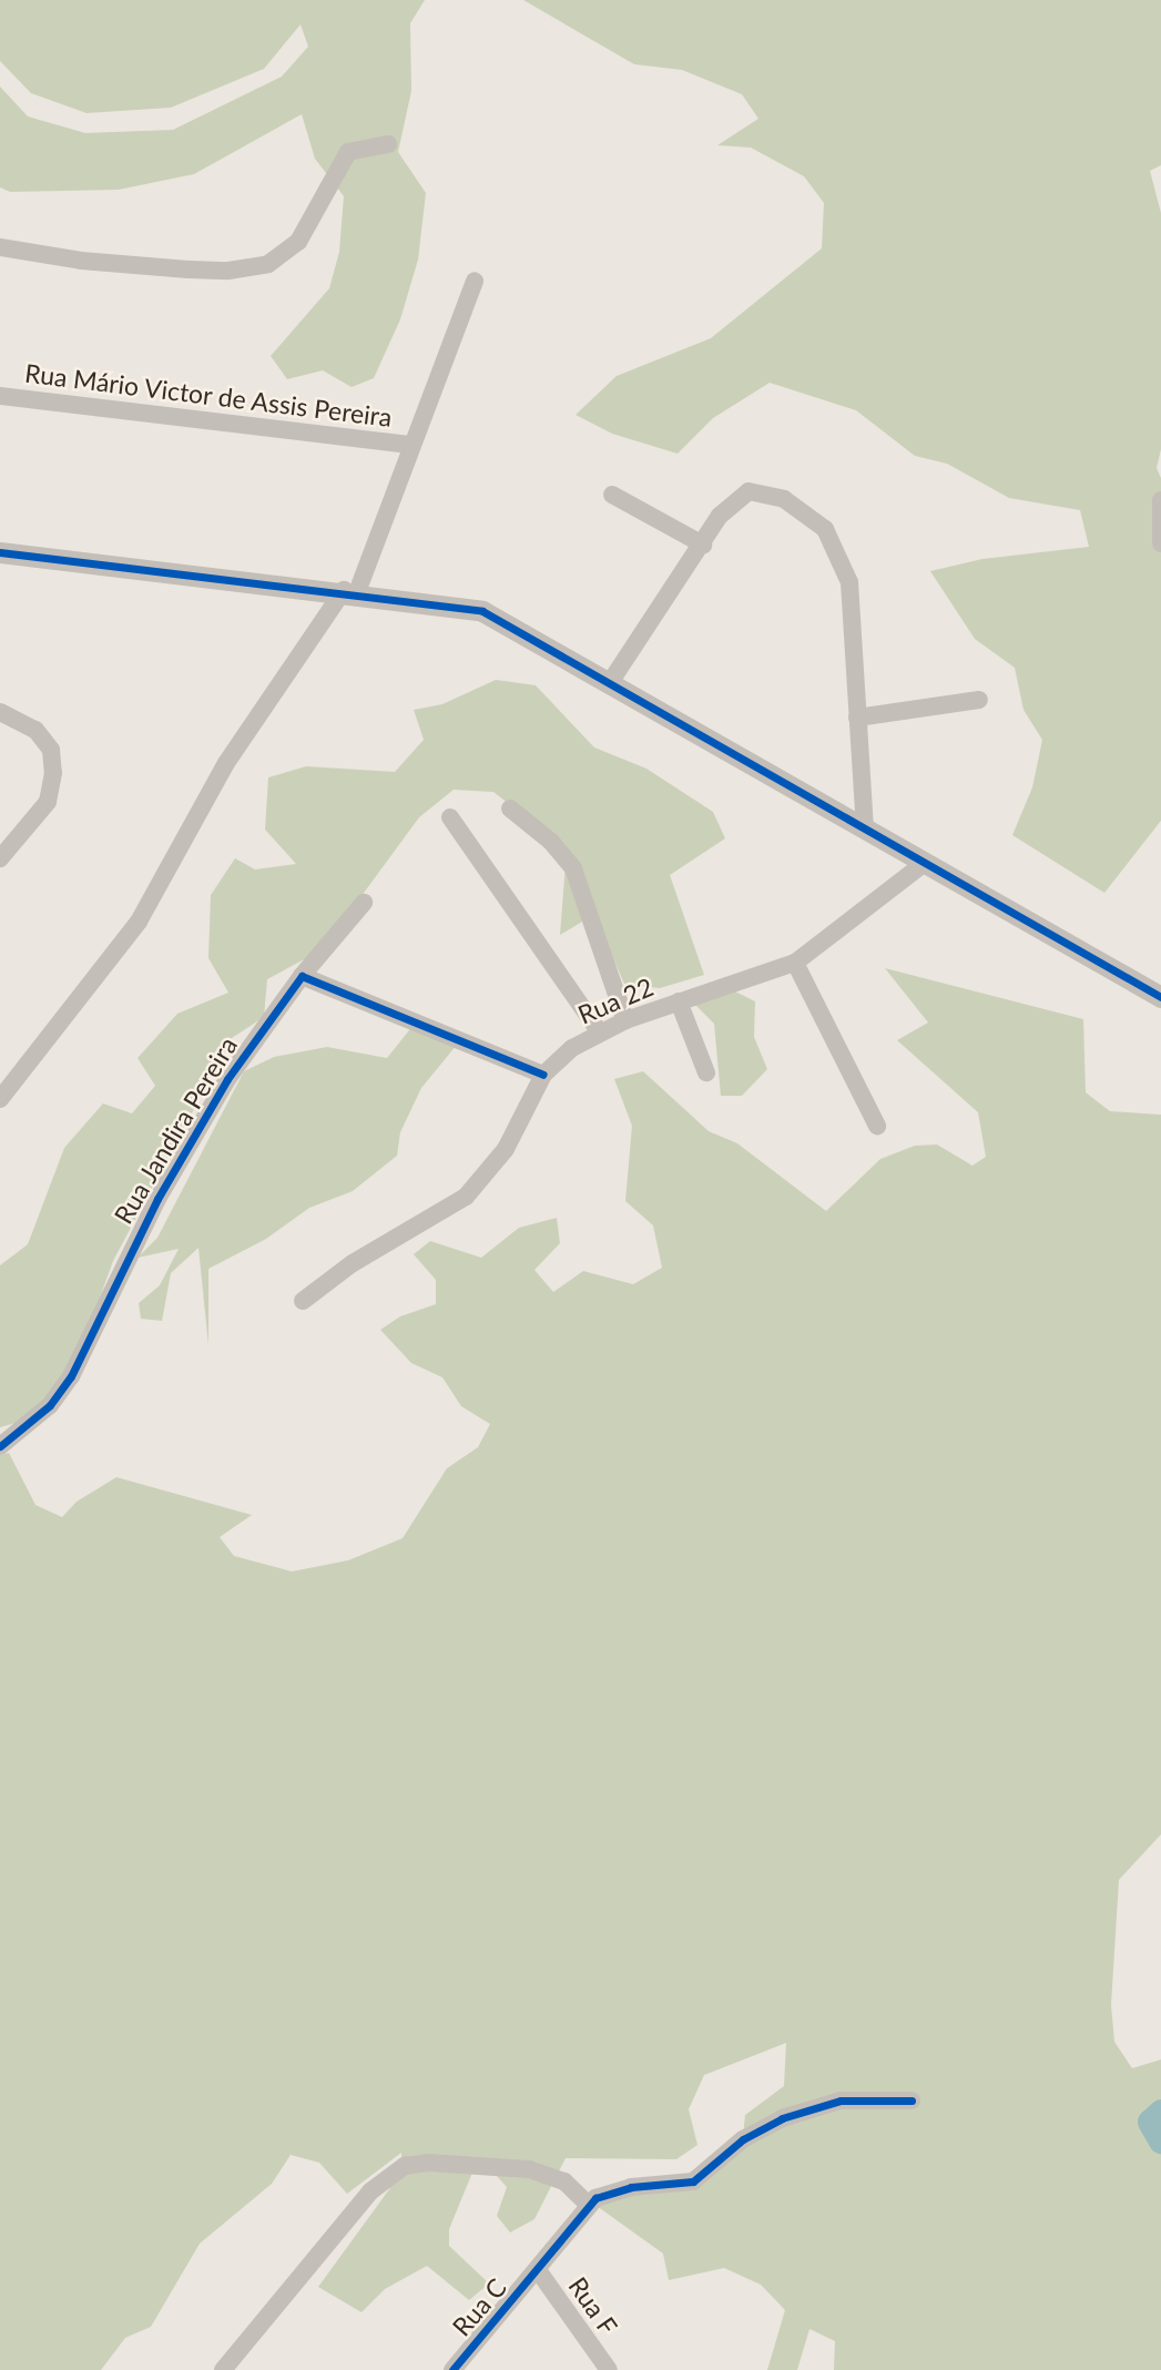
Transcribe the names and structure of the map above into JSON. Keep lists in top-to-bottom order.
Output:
{
  "streets": {
    "street": [
      "Rua Mário Victor de Assis Pereira",
      "Rua 22",
      "Rua Jandira Pereira",
      "Rua F",
      "Rua C"
    ]
  },
  "crossings": [
    ["Rua F", "Rua C"]
  ]
}
